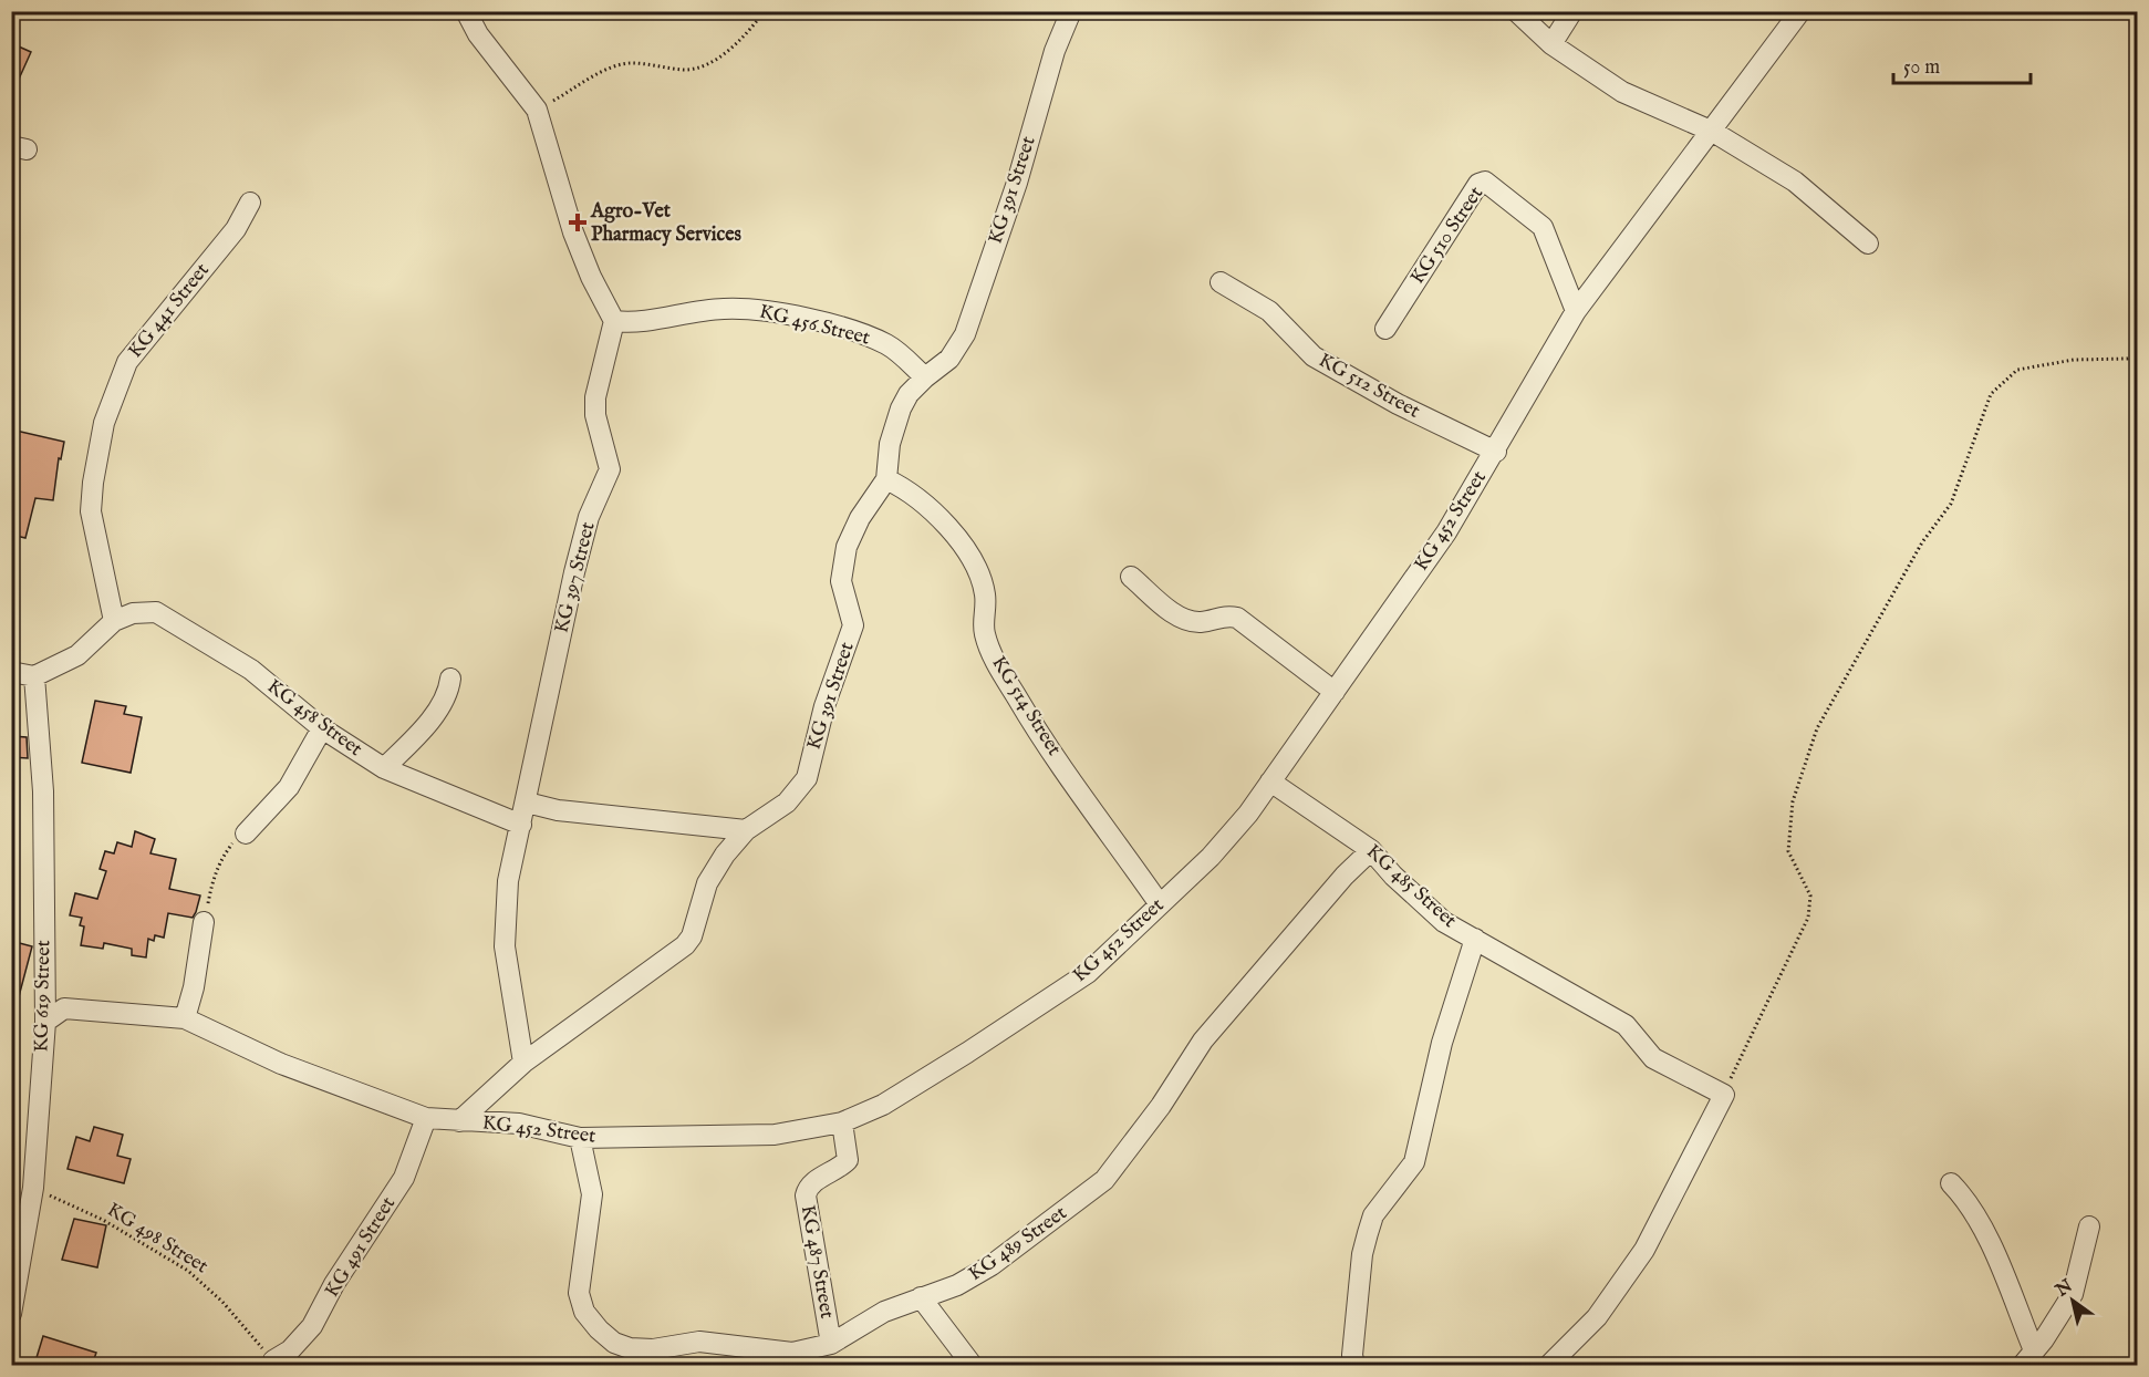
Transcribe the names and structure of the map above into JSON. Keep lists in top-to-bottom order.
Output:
{
  "streets": {
    "street": [
      "KG 391 Street",
      "KG 510 Street",
      "KG 441 Street",
      "KG 456 Street",
      "KG 512 Street",
      "KG 452 Street",
      "KG 397 Street",
      "KG 514 Street",
      "KG 458 Street",
      "KG 485 Street",
      "KG 619 Street",
      "KG 489 Street",
      "KG 491 Street",
      "KG 487 Street"
    ],
    "path": ["KG 498 Street"]
  },
  "crossings": [
    ["KG 391 Street", "KG 456 Street"],
    ["KG 391 Street", "KG 452 Street"],
    ["KG 391 Street", "KG 397 Street"],
    ["KG 391 Street", "KG 514 Street"],
    ["KG 510 Street", "KG 452 Street"],
    ["KG 441 Street", "KG 458 Street"],
    ["KG 456 Street", "KG 397 Street"],
    ["KG 512 Street", "KG 452 Street"],
    ["KG 452 Street", "KG 514 Street"],
    ["KG 452 Street", "KG 485 Street"],
    ["KG 452 Street", "KG 619 Street"],
    ["KG 452 Street", "KG 489 Street"],
    ["KG 452 Street", "KG 491 Street"],
    ["KG 452 Street", "KG 487 Street"],
    ["KG 397 Street", "KG 458 Street"],
    ["KG 485 Street", "KG 489 Street"],
    ["KG 619 Street", "KG 498 Street"],
    ["KG 498 Street", "KG 491 Street"],
    ["KG 489 Street", "KG 487 Street"]
  ],
  "places": {
    "health": ["Agro-Vet Pharmacy Services"]
  },
  "scale_bar": "50 m",
  "north": "top left"
}
